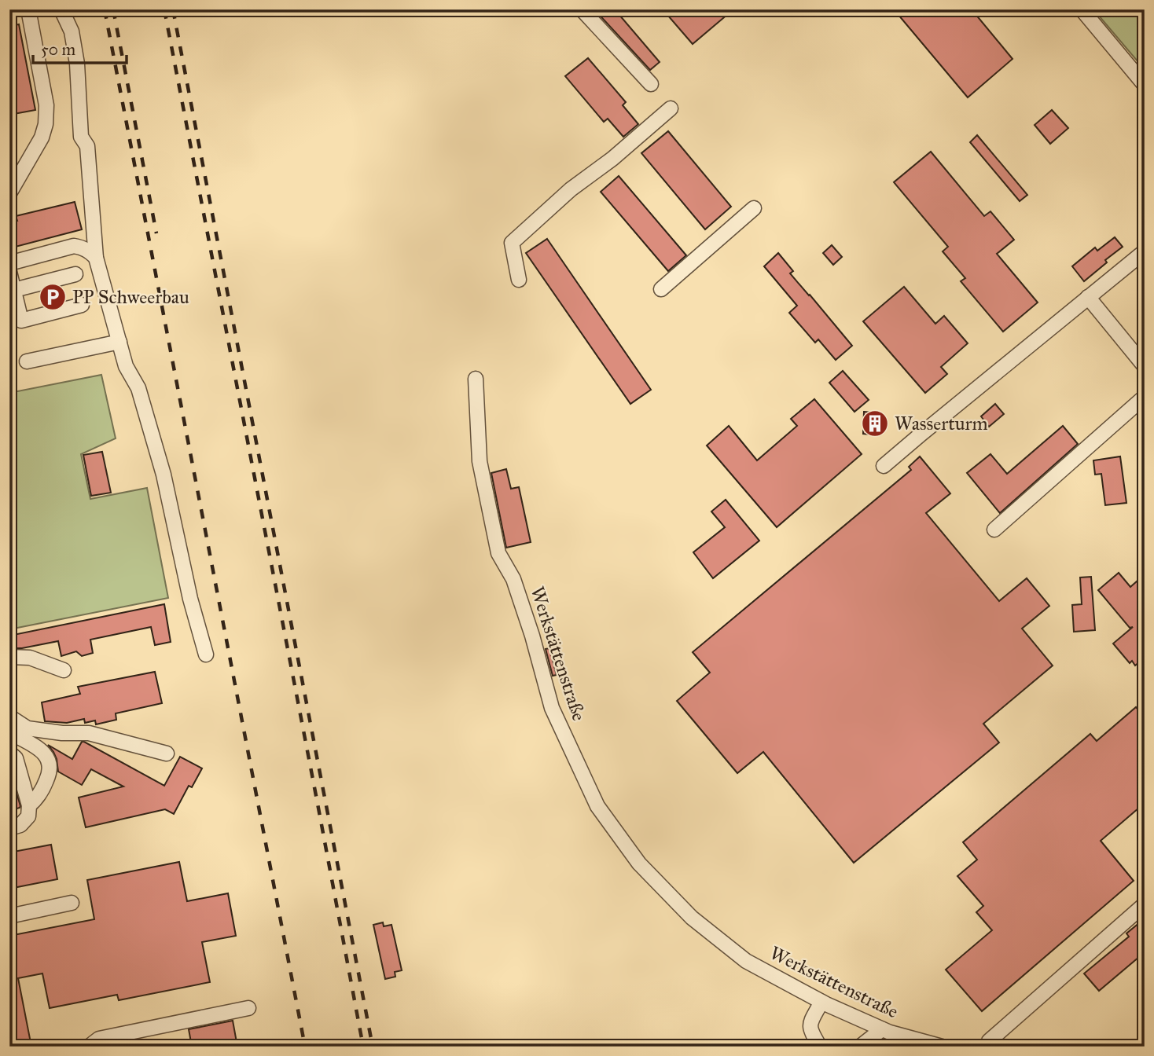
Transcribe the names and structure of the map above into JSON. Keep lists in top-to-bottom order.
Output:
{
  "streets": {
    "street": ["Werkstättenstraße"]
  },
  "places": {
    "parking": ["PP Schweerbau"],
    "building": ["Wasserturm"]
  },
  "scale_bar": "50 m"
}
